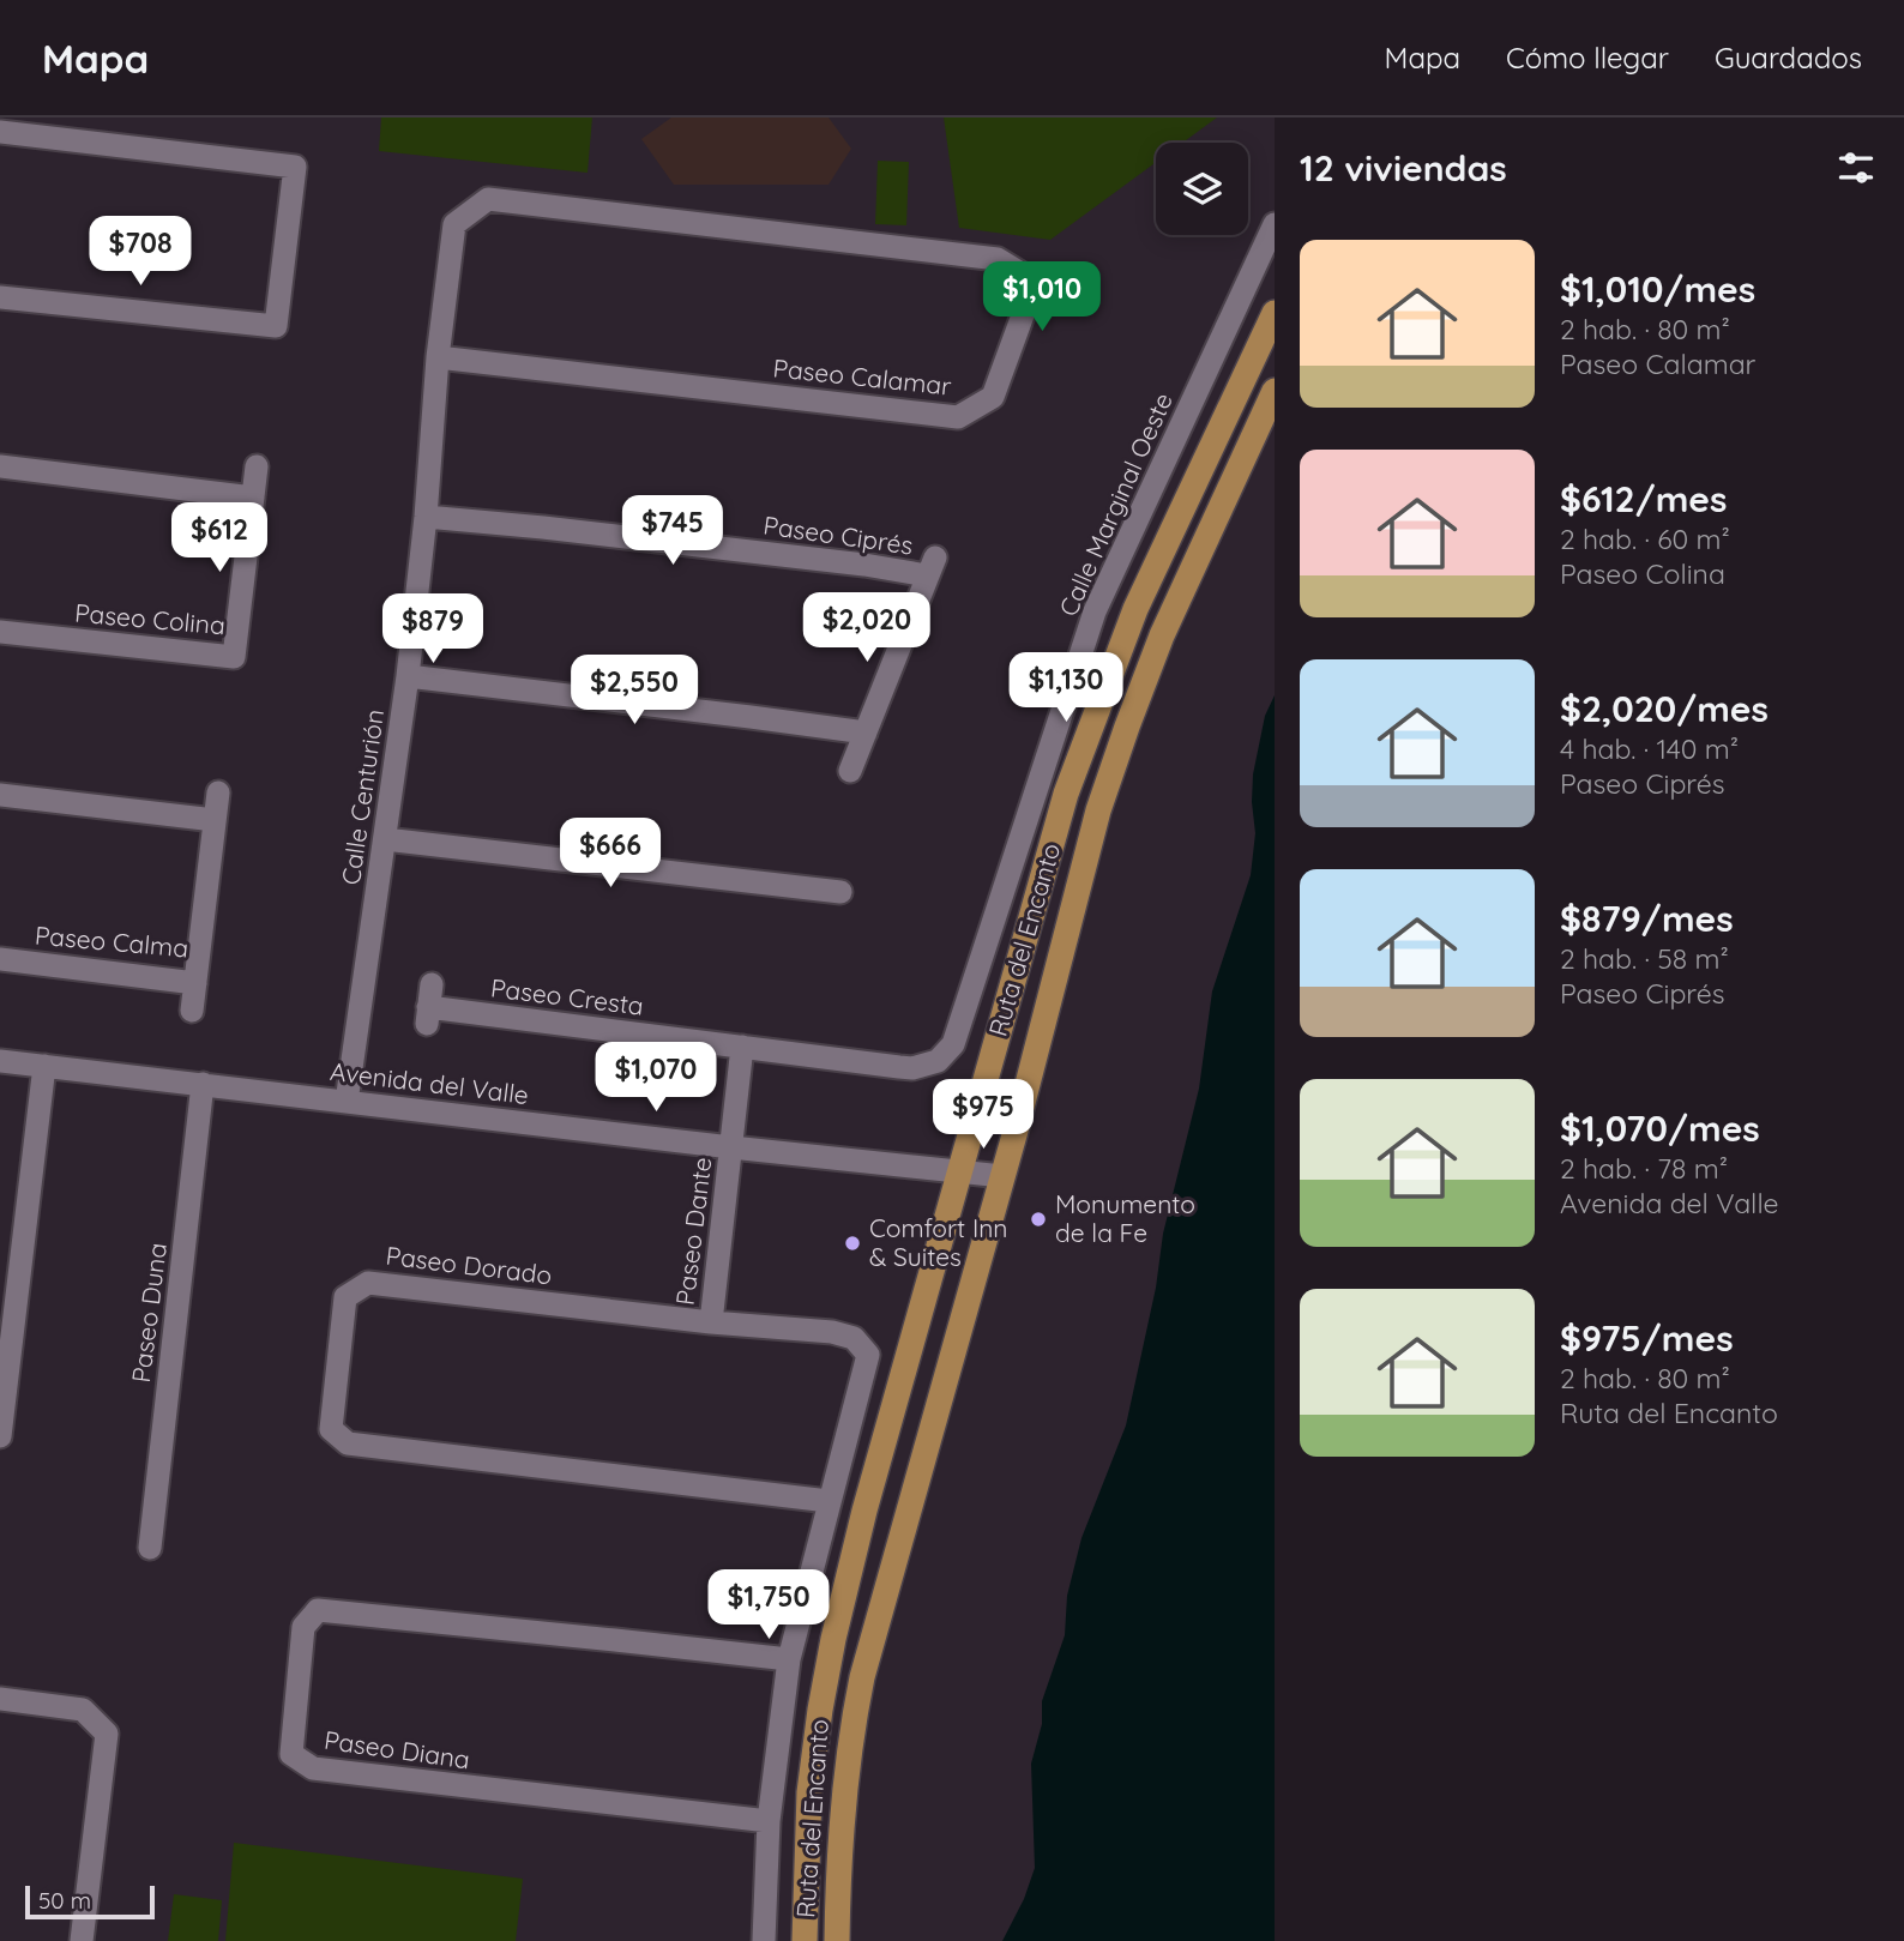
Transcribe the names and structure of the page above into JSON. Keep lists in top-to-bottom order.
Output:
{
  "streets": {
    "main road": ["Ruta del Encanto"],
    "street": [
      "Paseo Calamar",
      "Calle Marginal Oeste",
      "Paseo Ciprés",
      "Paseo Colina",
      "Calle Centurión",
      "Paseo Calma",
      "Paseo Cresta",
      "Avenida del Valle",
      "Paseo Dante",
      "Paseo Dorado",
      "Paseo Duna",
      "Paseo Diana"
    ]
  },
  "crossings": [
    ["Paseo Calamar", "Calle Centurión"],
    ["Calle Marginal Oeste", "Paseo Cresta"],
    ["Paseo Ciprés", "Calle Centurión"],
    ["Calle Centurión", "Avenida del Valle"],
    ["Ruta del Encanto", "Avenida del Valle"],
    ["Paseo Cresta", "Paseo Dante"],
    ["Avenida del Valle", "Paseo Dante"],
    ["Avenida del Valle", "Paseo Duna"],
    ["Paseo Dante", "Paseo Dorado"]
  ],
  "places": ["Monumento de la Fe", "Comfort Inn & Suites"],
  "scale_bar": "50 m",
  "page": {
    "header": "Mapa",
    "nav": ["Mapa", "Cómo llegar", "Guardados"],
    "heading": "12 viviendas",
    "price": [
      "$708",
      "$1,010",
      "$745",
      "$612",
      "$2,020",
      "$879",
      "$1,130",
      "$2,550",
      "$666",
      "$1,070",
      "$975",
      "$1,750"
    ],
    "list": [
      {
        "name": "$1,010/mes",
        "note": "2 hab. · 80 m² · Paseo Calamar"
      },
      {
        "name": "$612/mes",
        "note": "2 hab. · 60 m² · Paseo Colina"
      },
      {
        "name": "$2,020/mes",
        "note": "4 hab. · 140 m² · Paseo Ciprés"
      },
      {
        "name": "$879/mes",
        "note": "2 hab. · 58 m² · Paseo Ciprés"
      },
      {
        "name": "$1,070/mes",
        "note": "2 hab. · 78 m² · Avenida del Valle"
      },
      {
        "name": "$975/mes",
        "note": "2 hab. · 80 m² · Ruta del Encanto"
      }
    ],
    "scale": "50 m"
  }
}
